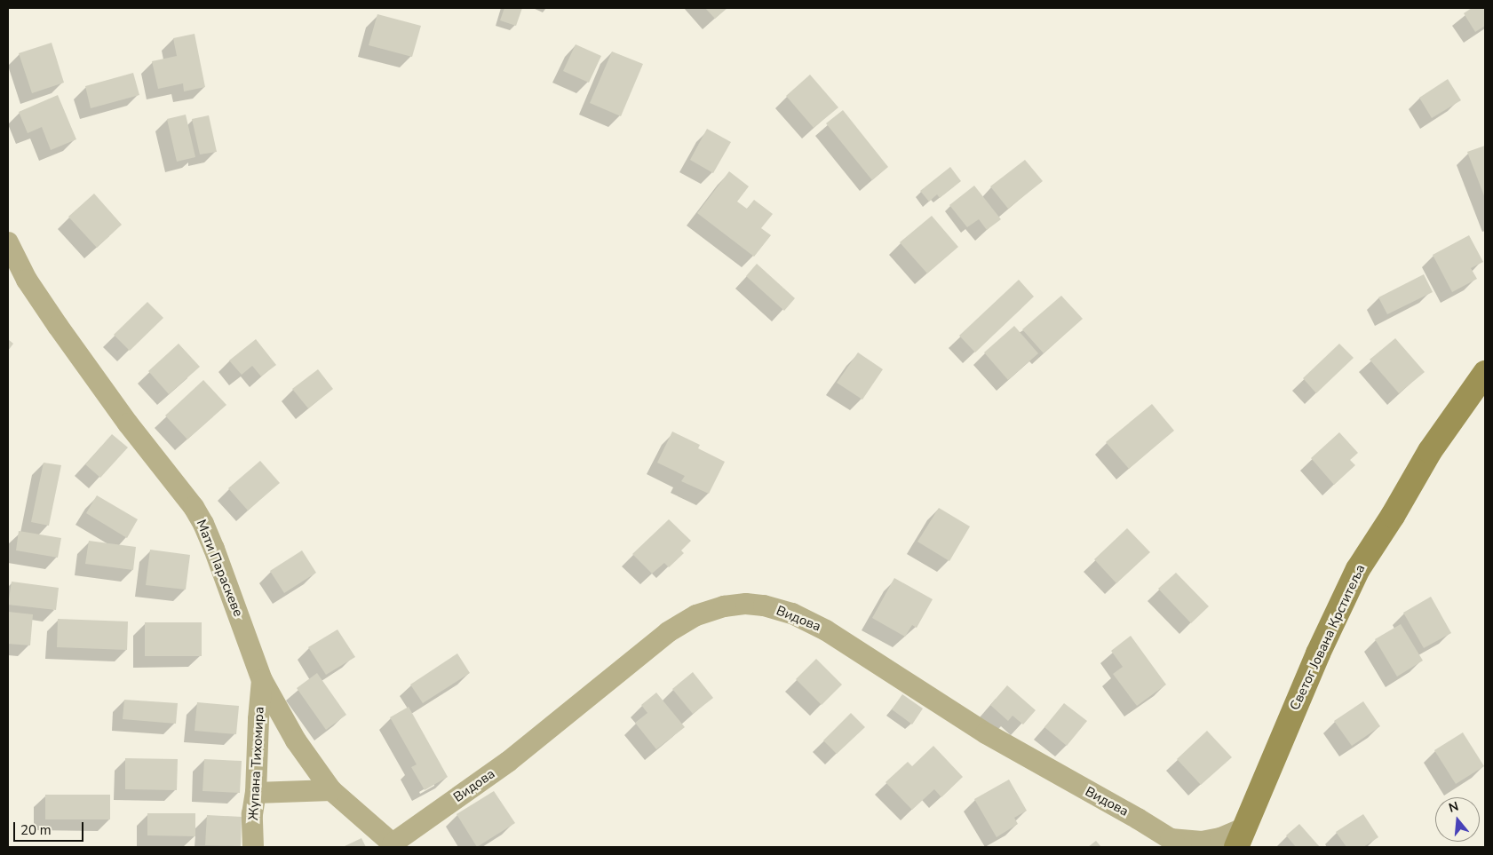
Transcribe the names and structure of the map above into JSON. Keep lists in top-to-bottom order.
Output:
{
  "streets": {
    "street": [
      "Мати Параскеве",
      "Видова",
      "Светог Јована Крститеља",
      "Жупана Тихомира"
    ]
  },
  "crossings": [
    ["Мати Параскеве", "Видова"],
    ["Мати Параскеве", "Жупана Тихомира"],
    ["Видова", "Светог Јована Крститеља"]
  ],
  "scale_bar": "20 m",
  "north": "top"
}
